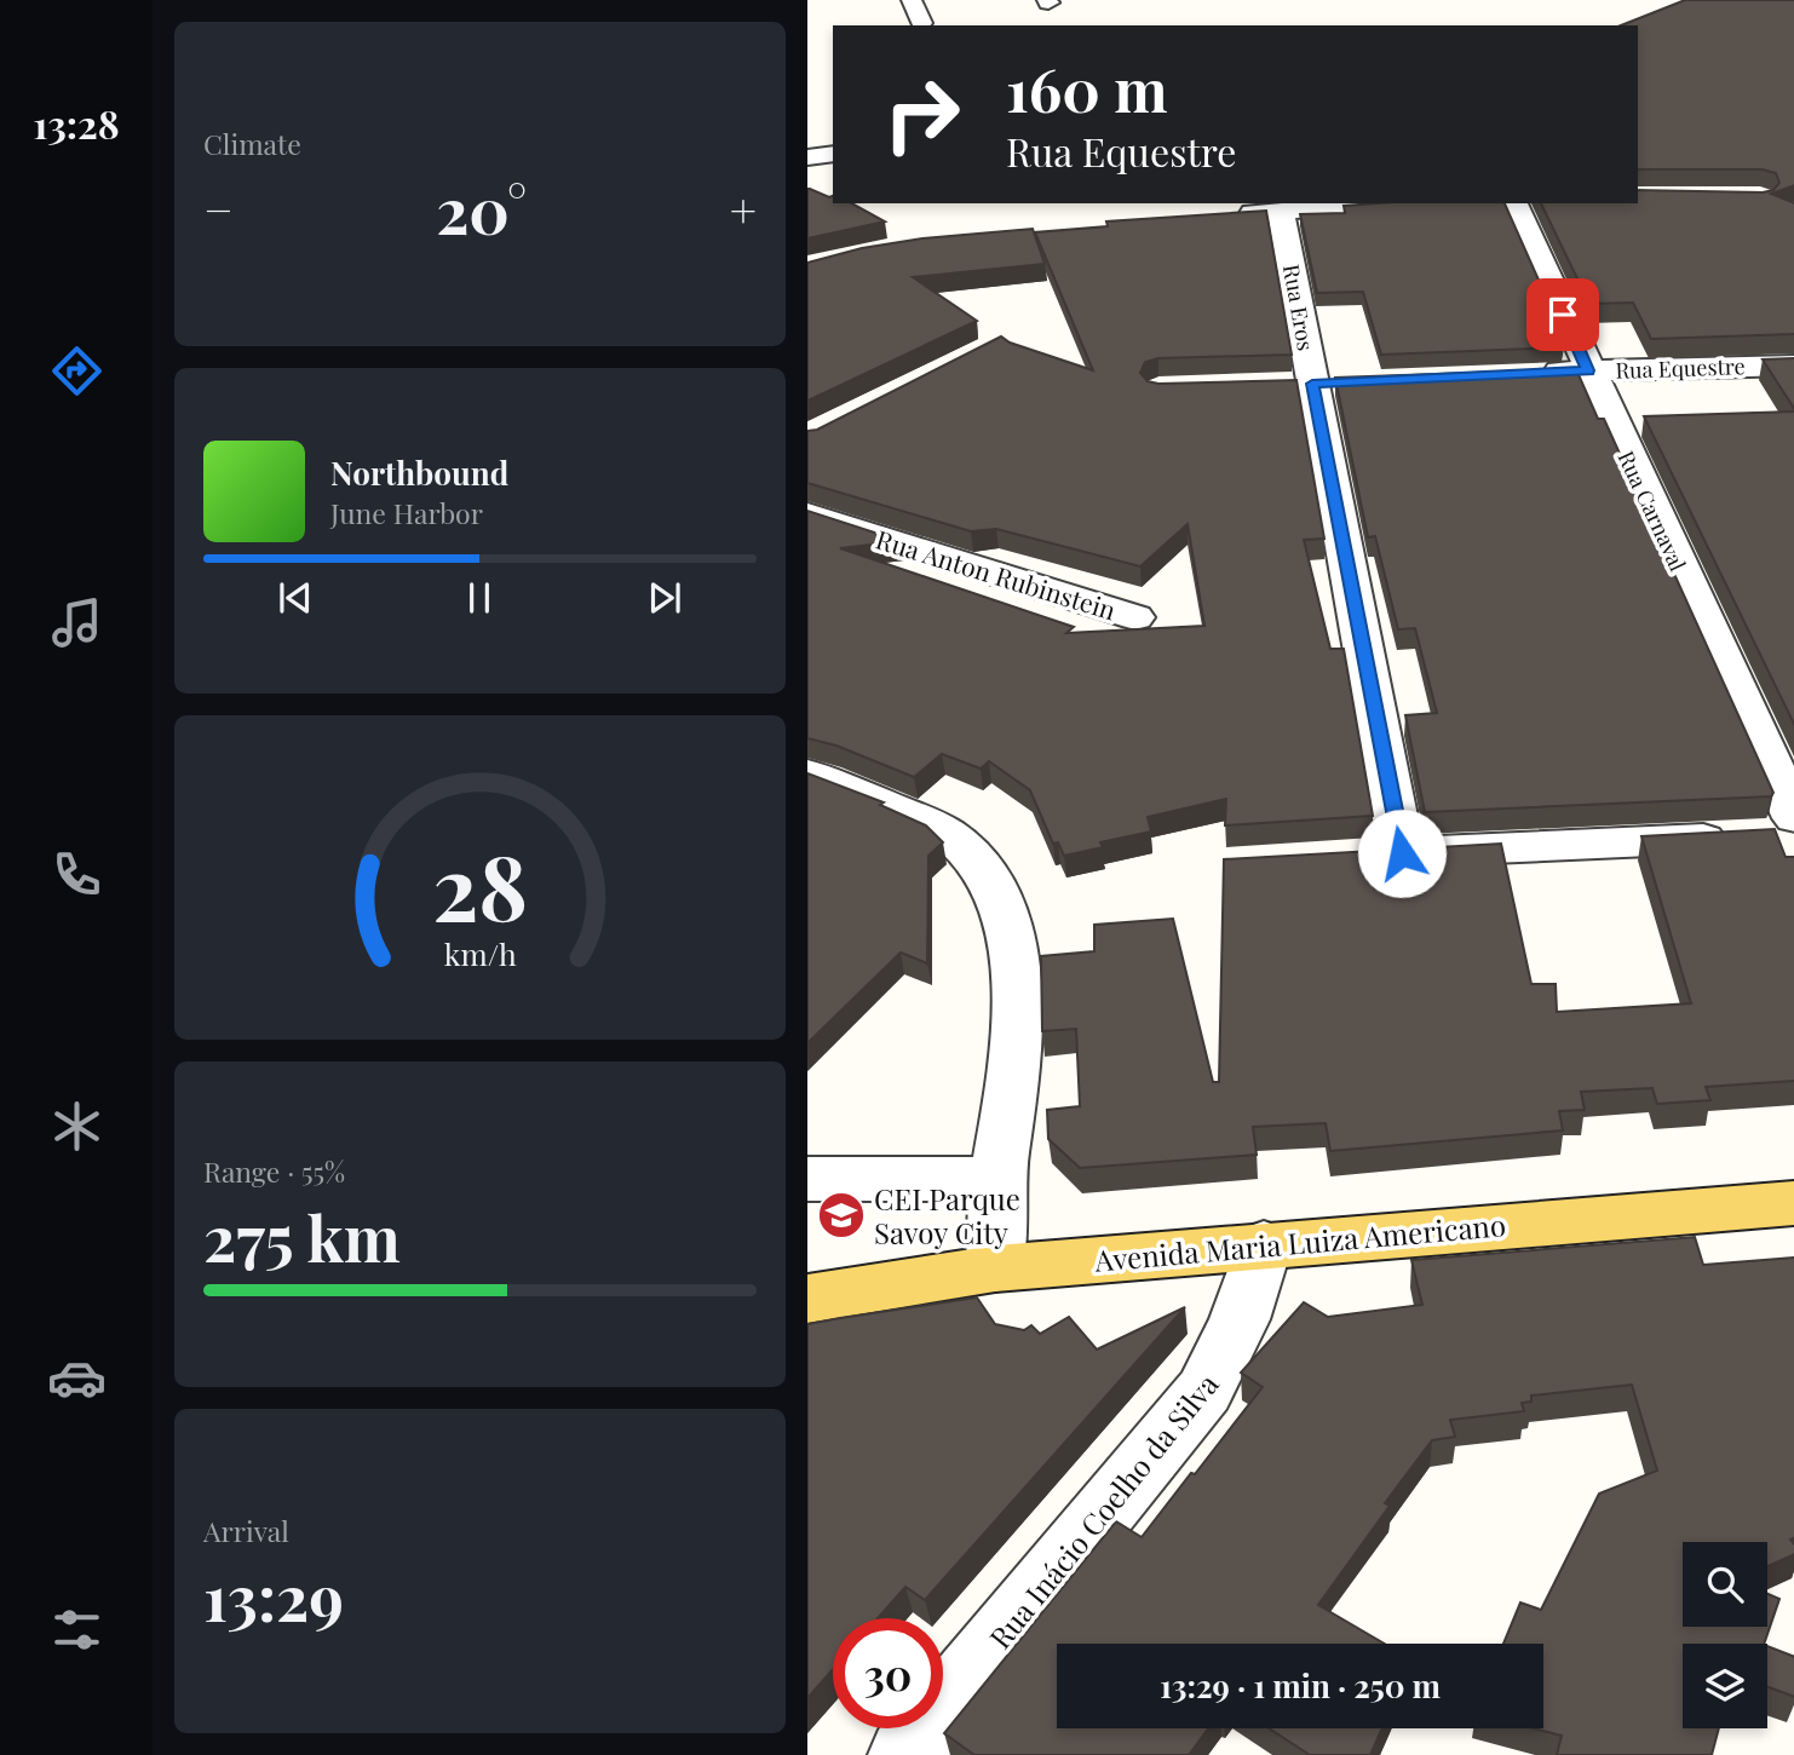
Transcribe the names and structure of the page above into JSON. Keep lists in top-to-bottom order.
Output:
{
  "streets": {
    "main road": ["Avenida Maria Luiza Americano"],
    "street": [
      "Rua Eros",
      "Rua Equestre",
      "Rua Carnaval",
      "Rua Anton Rubinstein",
      "Rua Inácio Coelho da Silva"
    ]
  },
  "crossings": [
    ["Rua Equestre", "Rua Carnaval"],
    ["Avenida Maria Luiza Americano", "Rua Inácio Coelho da Silva"]
  ],
  "places": {
    "school or university": ["CEI Parque Savoy City"]
  },
  "page": {
    "tabs": "13:28",
    "tile": [
      "Climate",
      ["Range · 55%", "275 km"],
      ["Arrival", "13:29"]
    ],
    "turn": ["160 m", "Rua Equestre"],
    "heat": ["−", "20°", "+"],
    "song": ["Northbound", "June Harbor"],
    "limit": "30",
    "trip": "13:29 · 1 min · 250 m",
    "gauge": ["28", "km/h"]
  }
}
